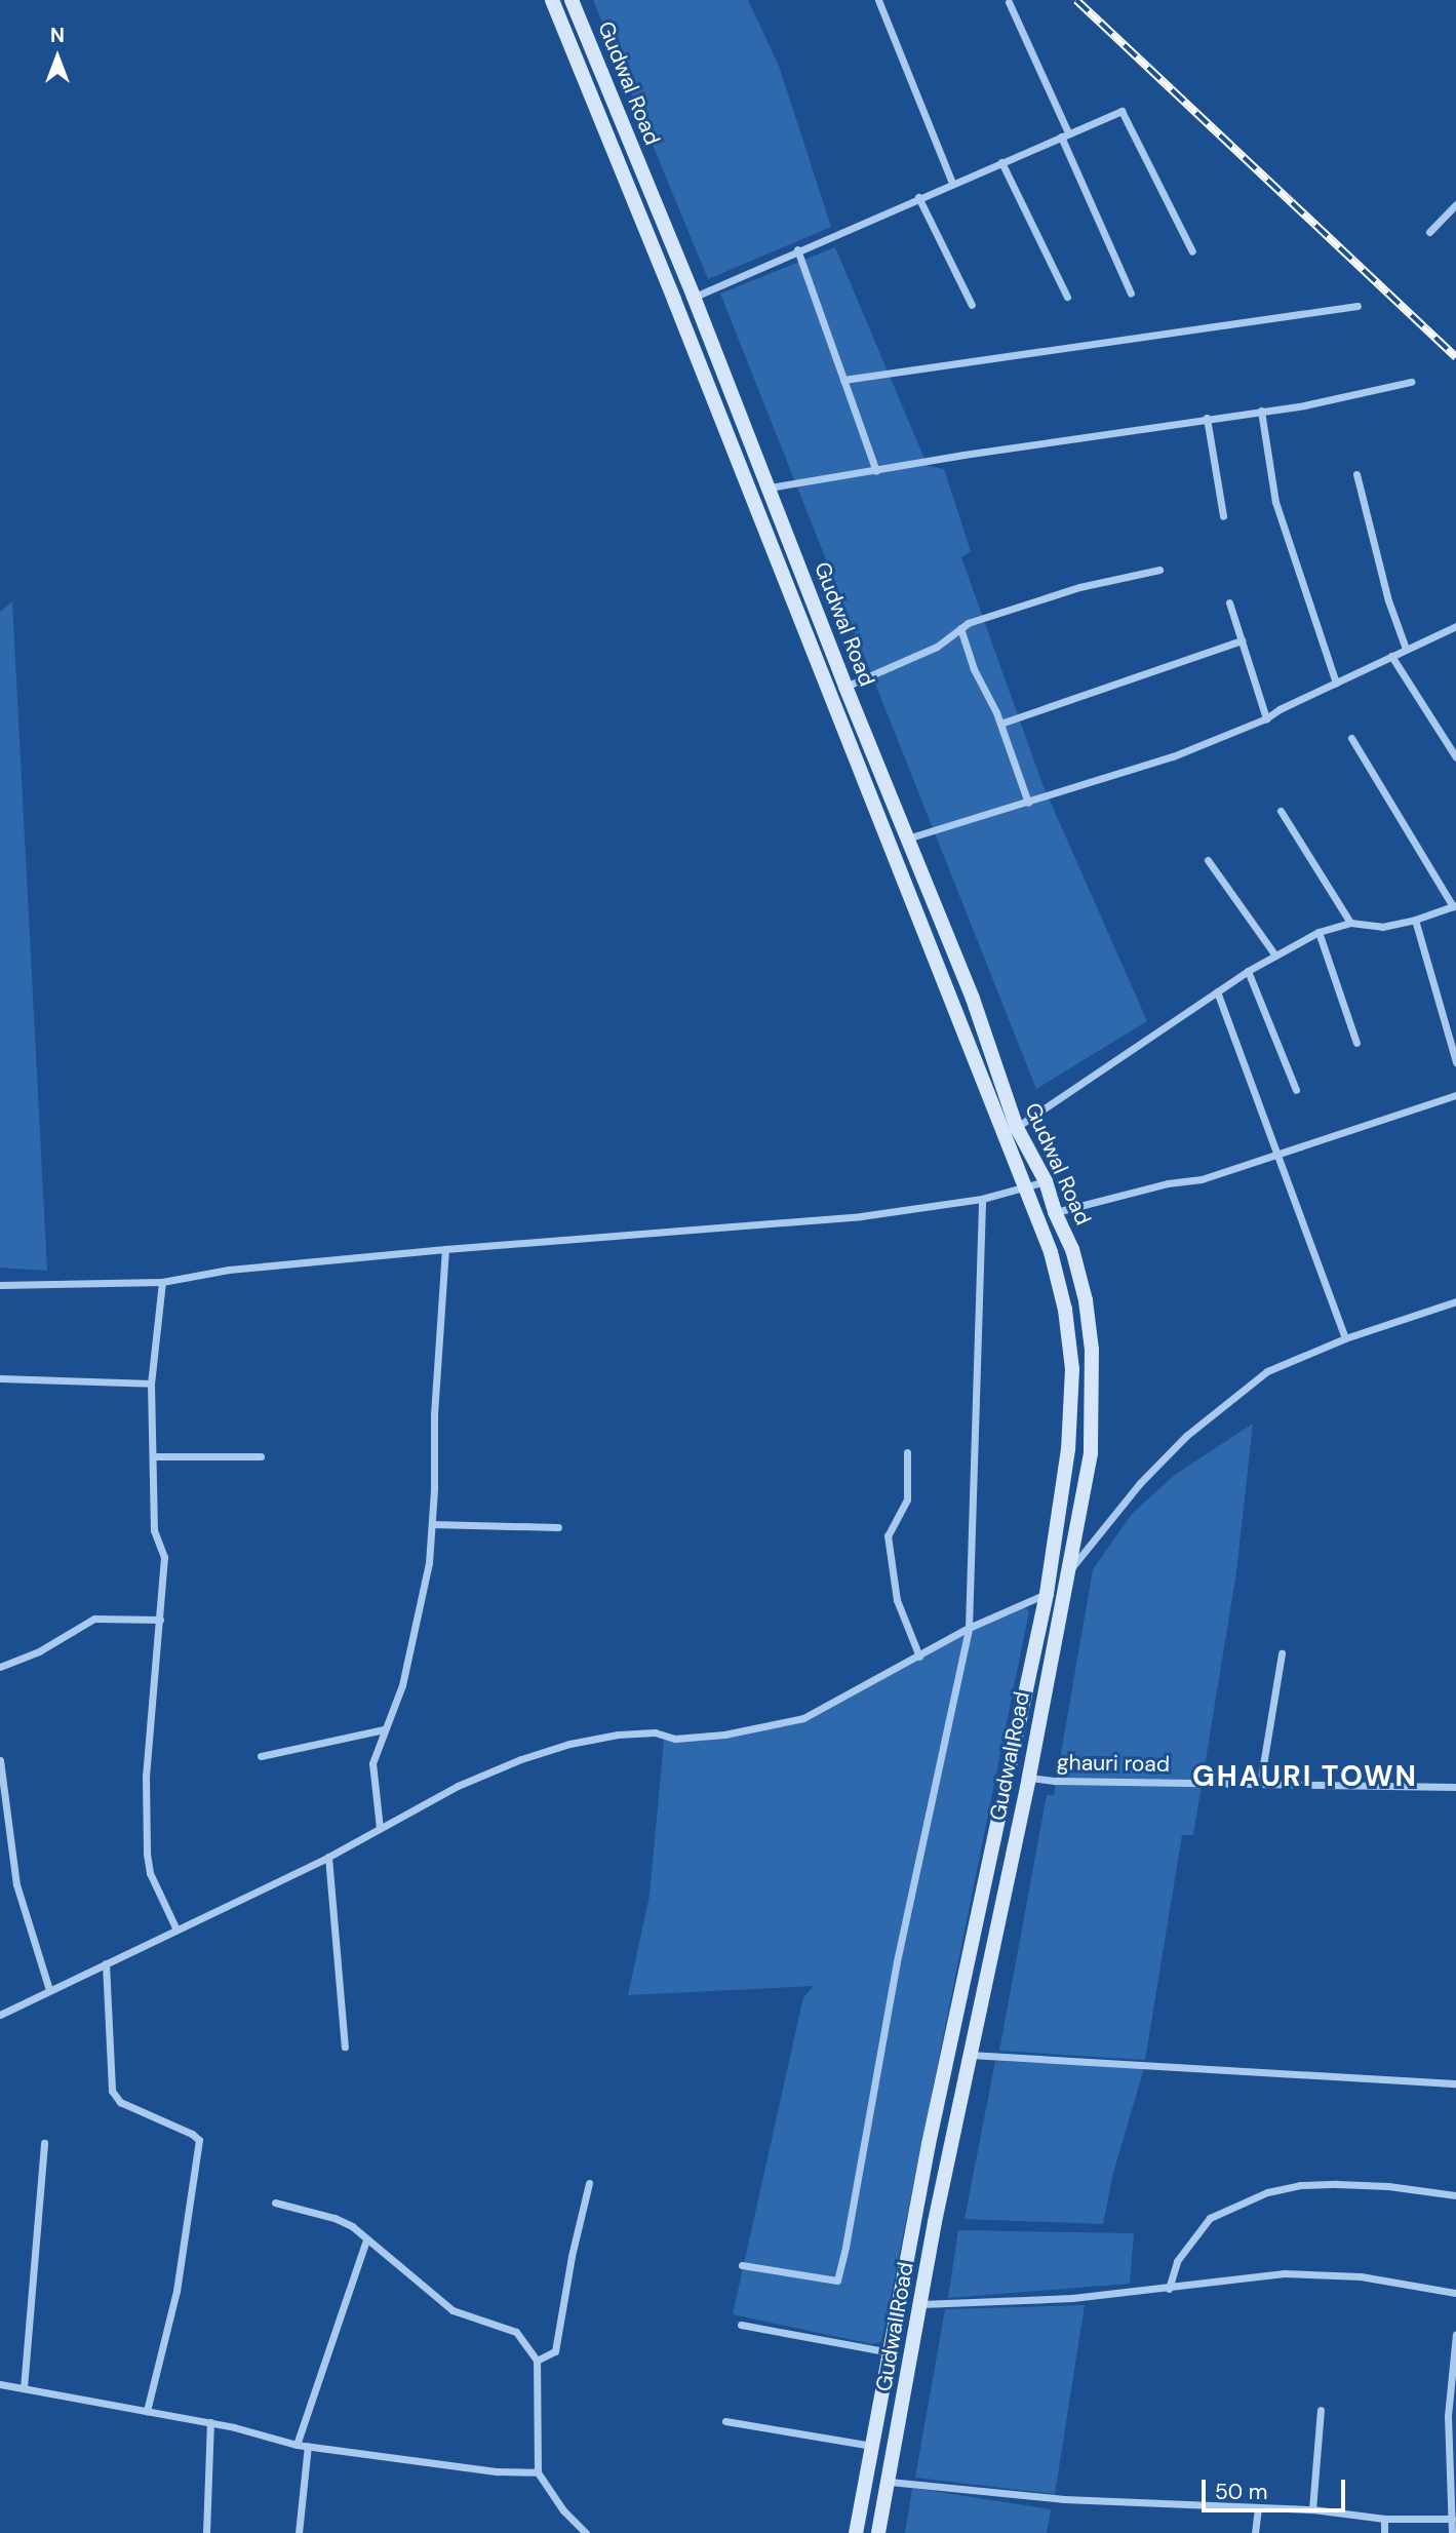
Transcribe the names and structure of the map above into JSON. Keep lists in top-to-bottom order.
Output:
{
  "streets": {
    "main road": ["Gudwal Road"],
    "street": ["ghauri road"]
  },
  "crossings": [
    ["Gudwal Road", "ghauri road"]
  ],
  "districts": ["GHAURI TOWN"],
  "scale_bar": "50 m",
  "north": "top"
}
